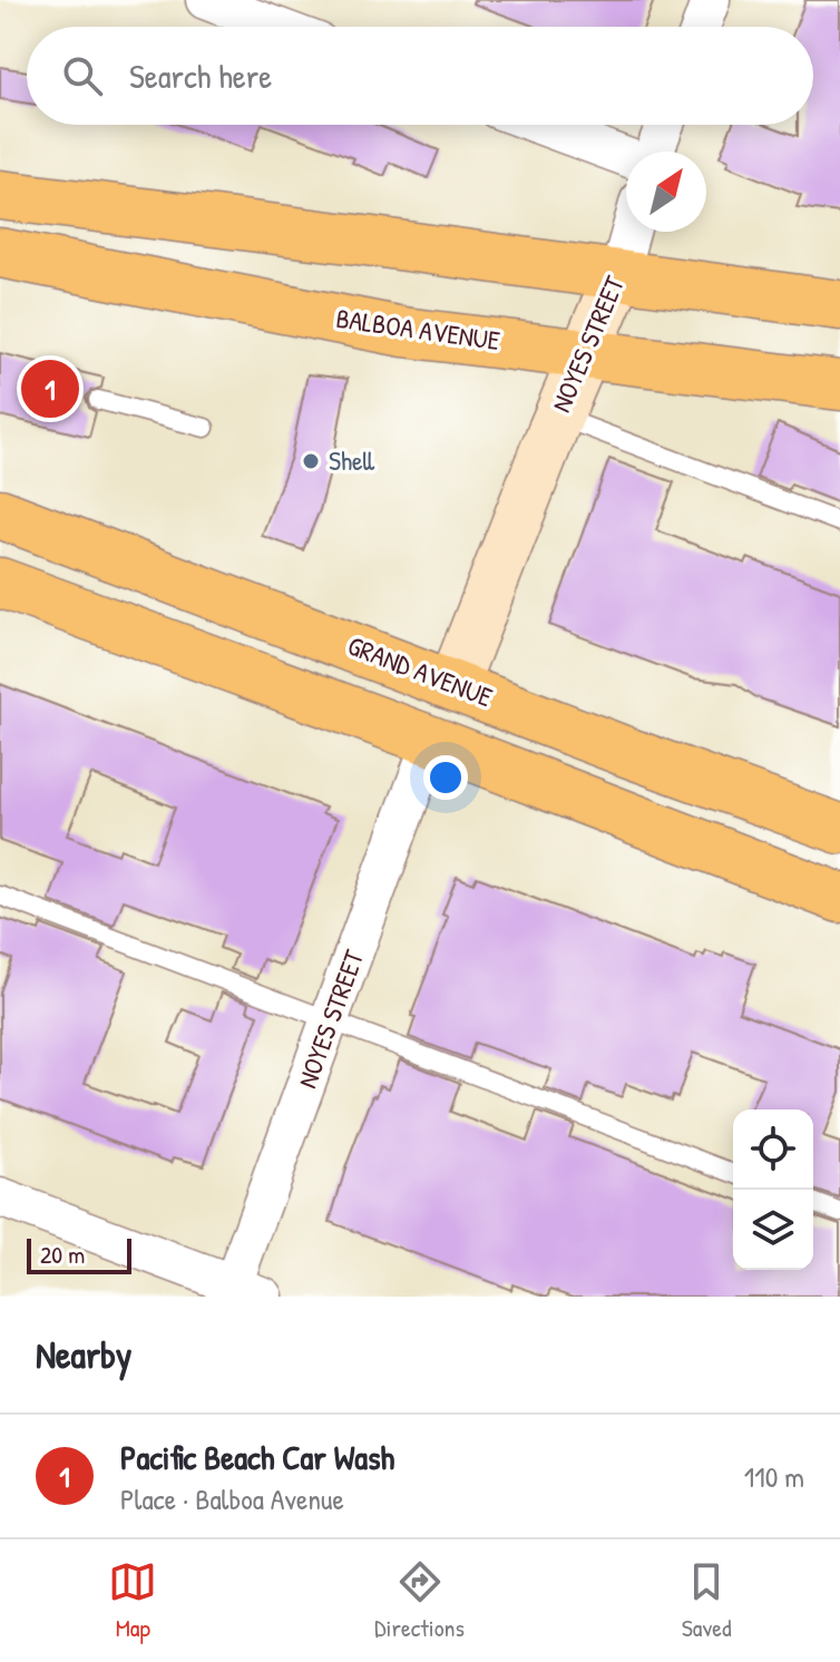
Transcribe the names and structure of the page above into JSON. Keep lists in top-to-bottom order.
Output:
{
  "streets": {
    "main road": ["BALBOA AVENUE", "GRAND AVENUE"],
    "street": ["NOYES STREET"]
  },
  "crossings": [
    ["BALBOA AVENUE", "NOYES STREET"],
    ["NOYES STREET", "GRAND AVENUE"]
  ],
  "places": ["Shell"],
  "scale_bar": "20 m",
  "north": "top right",
  "page": {
    "search": "Search here",
    "pins": "1",
    "scale": "20 m",
    "heading": "Nearby",
    "list": [
      {
        "mark": "1",
        "name": "Pacific Beach Car Wash",
        "note": "Place · Balboa Avenue",
        "value": "110 m"
      }
    ],
    "nav": ["Map", "Directions", "Saved"]
  }
}
